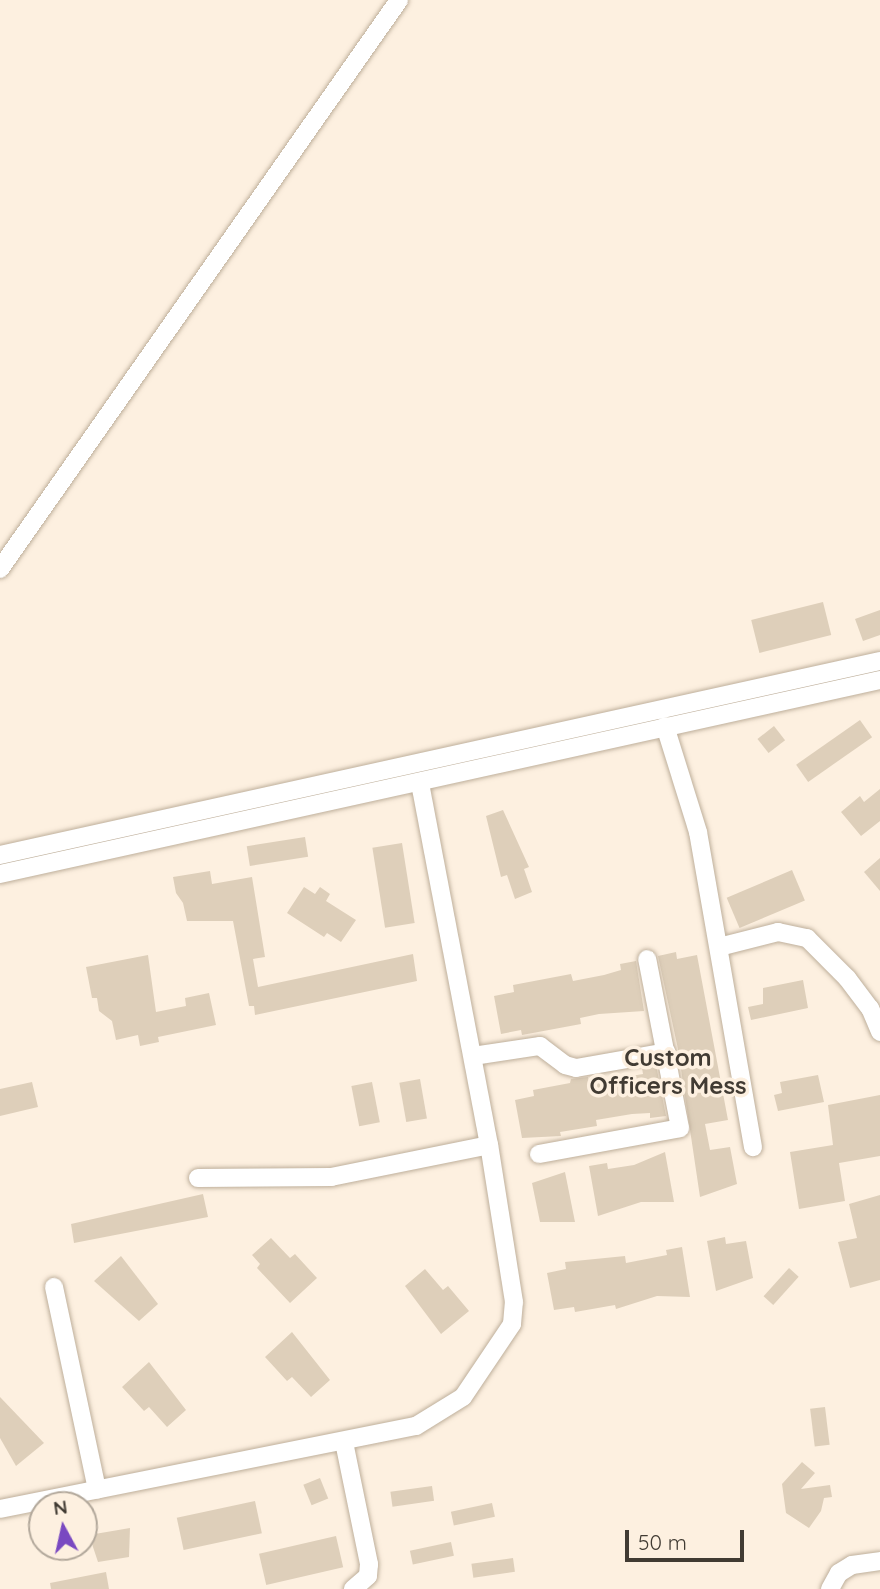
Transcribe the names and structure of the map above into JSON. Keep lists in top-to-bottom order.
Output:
{
  "districts": ["Custom Officers Mess"],
  "scale_bar": "50 m",
  "north": "top"
}
